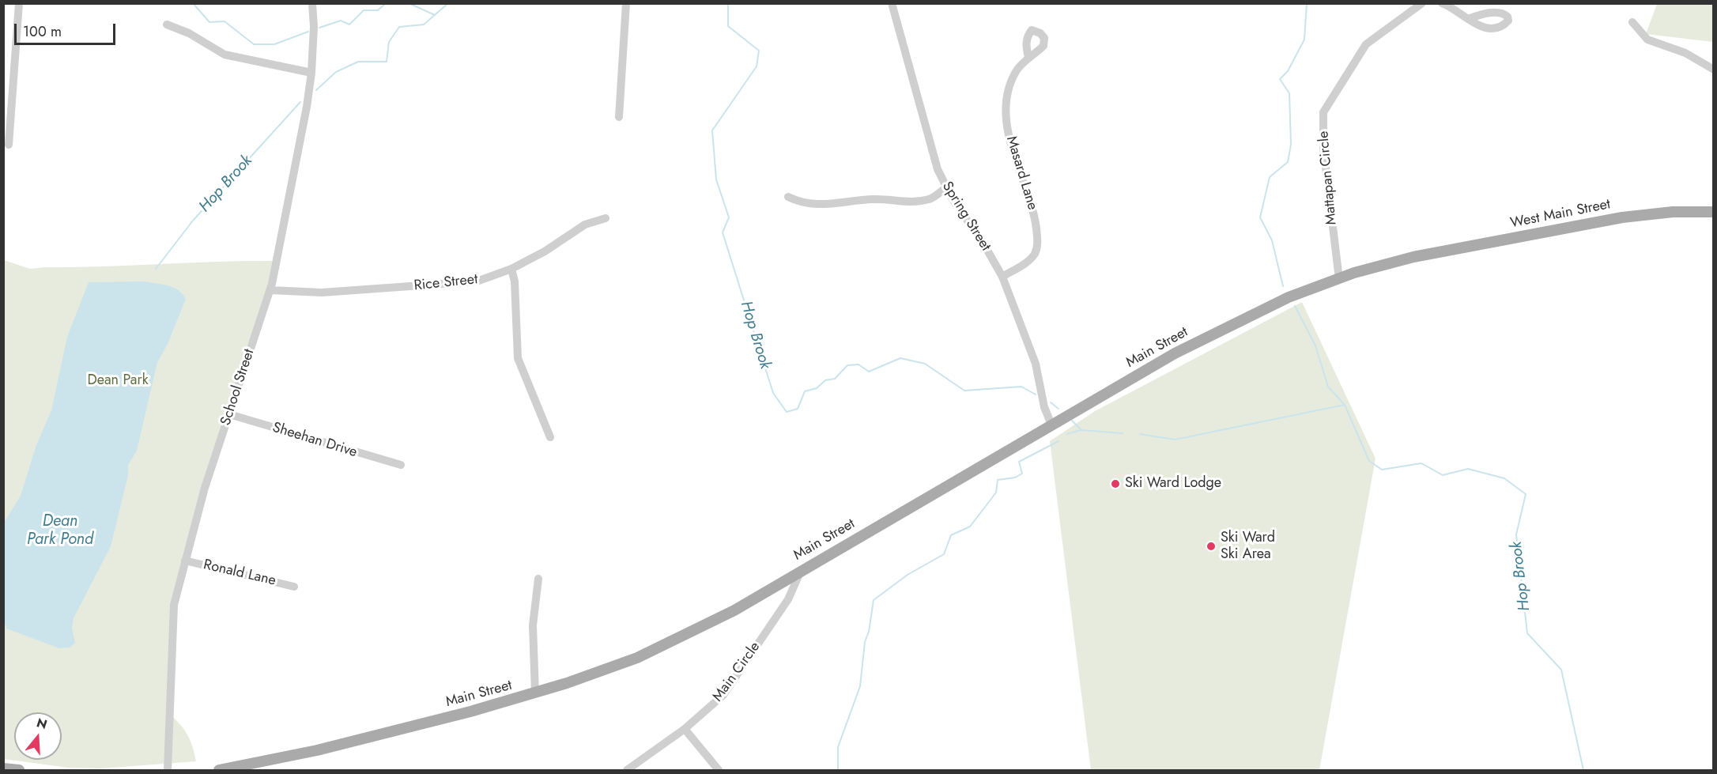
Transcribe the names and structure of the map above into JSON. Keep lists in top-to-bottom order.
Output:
{
  "streets": {
    "main road": ["West Main Street", "Main Street"],
    "street": [
      "Masard Lane",
      "Mattapan Circle",
      "Spring Street",
      "Rice Street",
      "School Street",
      "Sheehan Drive",
      "Ronald Lane",
      "Main Circle"
    ]
  },
  "crossings": [
    ["Masard Lane", "Spring Street"],
    ["Mattapan Circle", "Main Street"],
    ["West Main Street", "Main Street"],
    ["Spring Street", "Main Street"],
    ["Rice Street", "School Street"],
    ["Main Street", "Main Circle"],
    ["School Street", "Sheehan Drive"],
    ["School Street", "Ronald Lane"]
  ],
  "water": ["Hop Brook", "Dean Park Pond"],
  "parks": ["Dean Park"],
  "places": ["Ski Ward Lodge", "Ski Ward Ski Area"],
  "scale_bar": "100 m",
  "north": "top"
}
